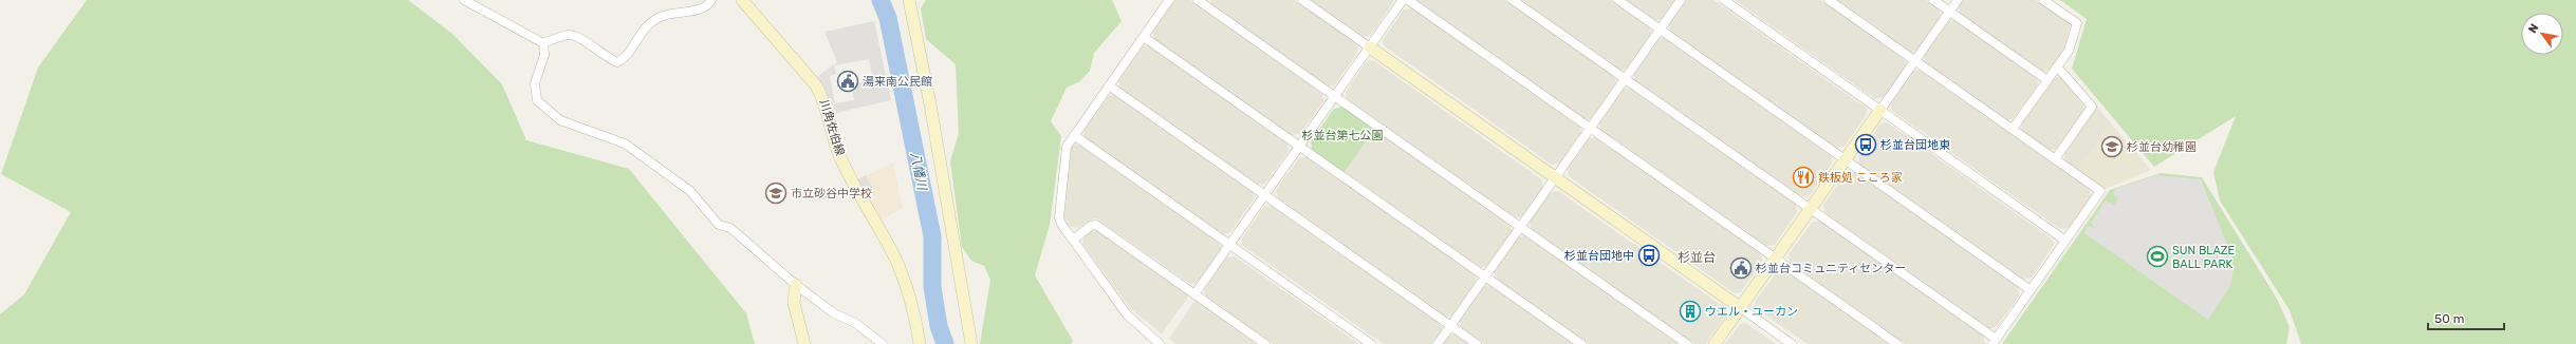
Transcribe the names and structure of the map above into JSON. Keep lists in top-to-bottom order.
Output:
{
  "streets": {
    "street": ["川角佐伯線"]
  },
  "districts": ["杉並台"],
  "water": ["八幡川"],
  "parks": ["杉並台第七公園"],
  "places": {
    "public building": ["湯来南公民館", "杉並台コミュニティセンター"],
    "bus stop": ["杉並台団地東", "杉並台団地中"],
    "school or university": ["杉並台幼稚園", "市立砂谷中学校"],
    "restaurant": ["鉄板処 こころ家"],
    "sports": ["SUN BLAZE BALL PARK"],
    "building": ["ウエル・ユーカン"]
  },
  "scale_bar": "50 m",
  "north": "top left"
}
